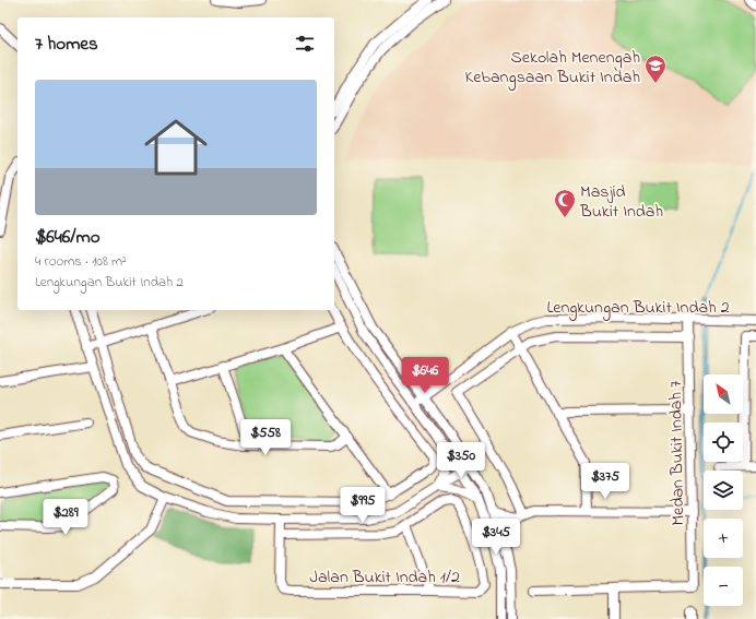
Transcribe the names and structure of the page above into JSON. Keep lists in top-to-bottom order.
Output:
{
  "streets": {
    "street": ["Lengkungan Bukit Indah 2", "Medan Bukit Indah 7", "Jalan Bukit Indah 1/2"]
  },
  "crossings": [
    ["Lengkungan Bukit Indah 2", "Medan Bukit Indah 7"]
  ],
  "places": {
    "school or university": ["Sekolah Menengah Kebangsaan Bukit Indah"],
    "mosque": ["Masjid Bukit Indah"]
  },
  "north": "top left",
  "page": {
    "heading": "7 homes",
    "list": [
      {
        "name": "$646/mo",
        "note": "4 rooms · 108 m² · Lengkungan Bukit Indah 2"
      }
    ],
    "price": [
      "$646",
      "$558",
      "$350",
      "$375",
      "$995",
      "$289",
      "$345"
    ],
    "map_buttons": ["+", "−"]
  }
}
